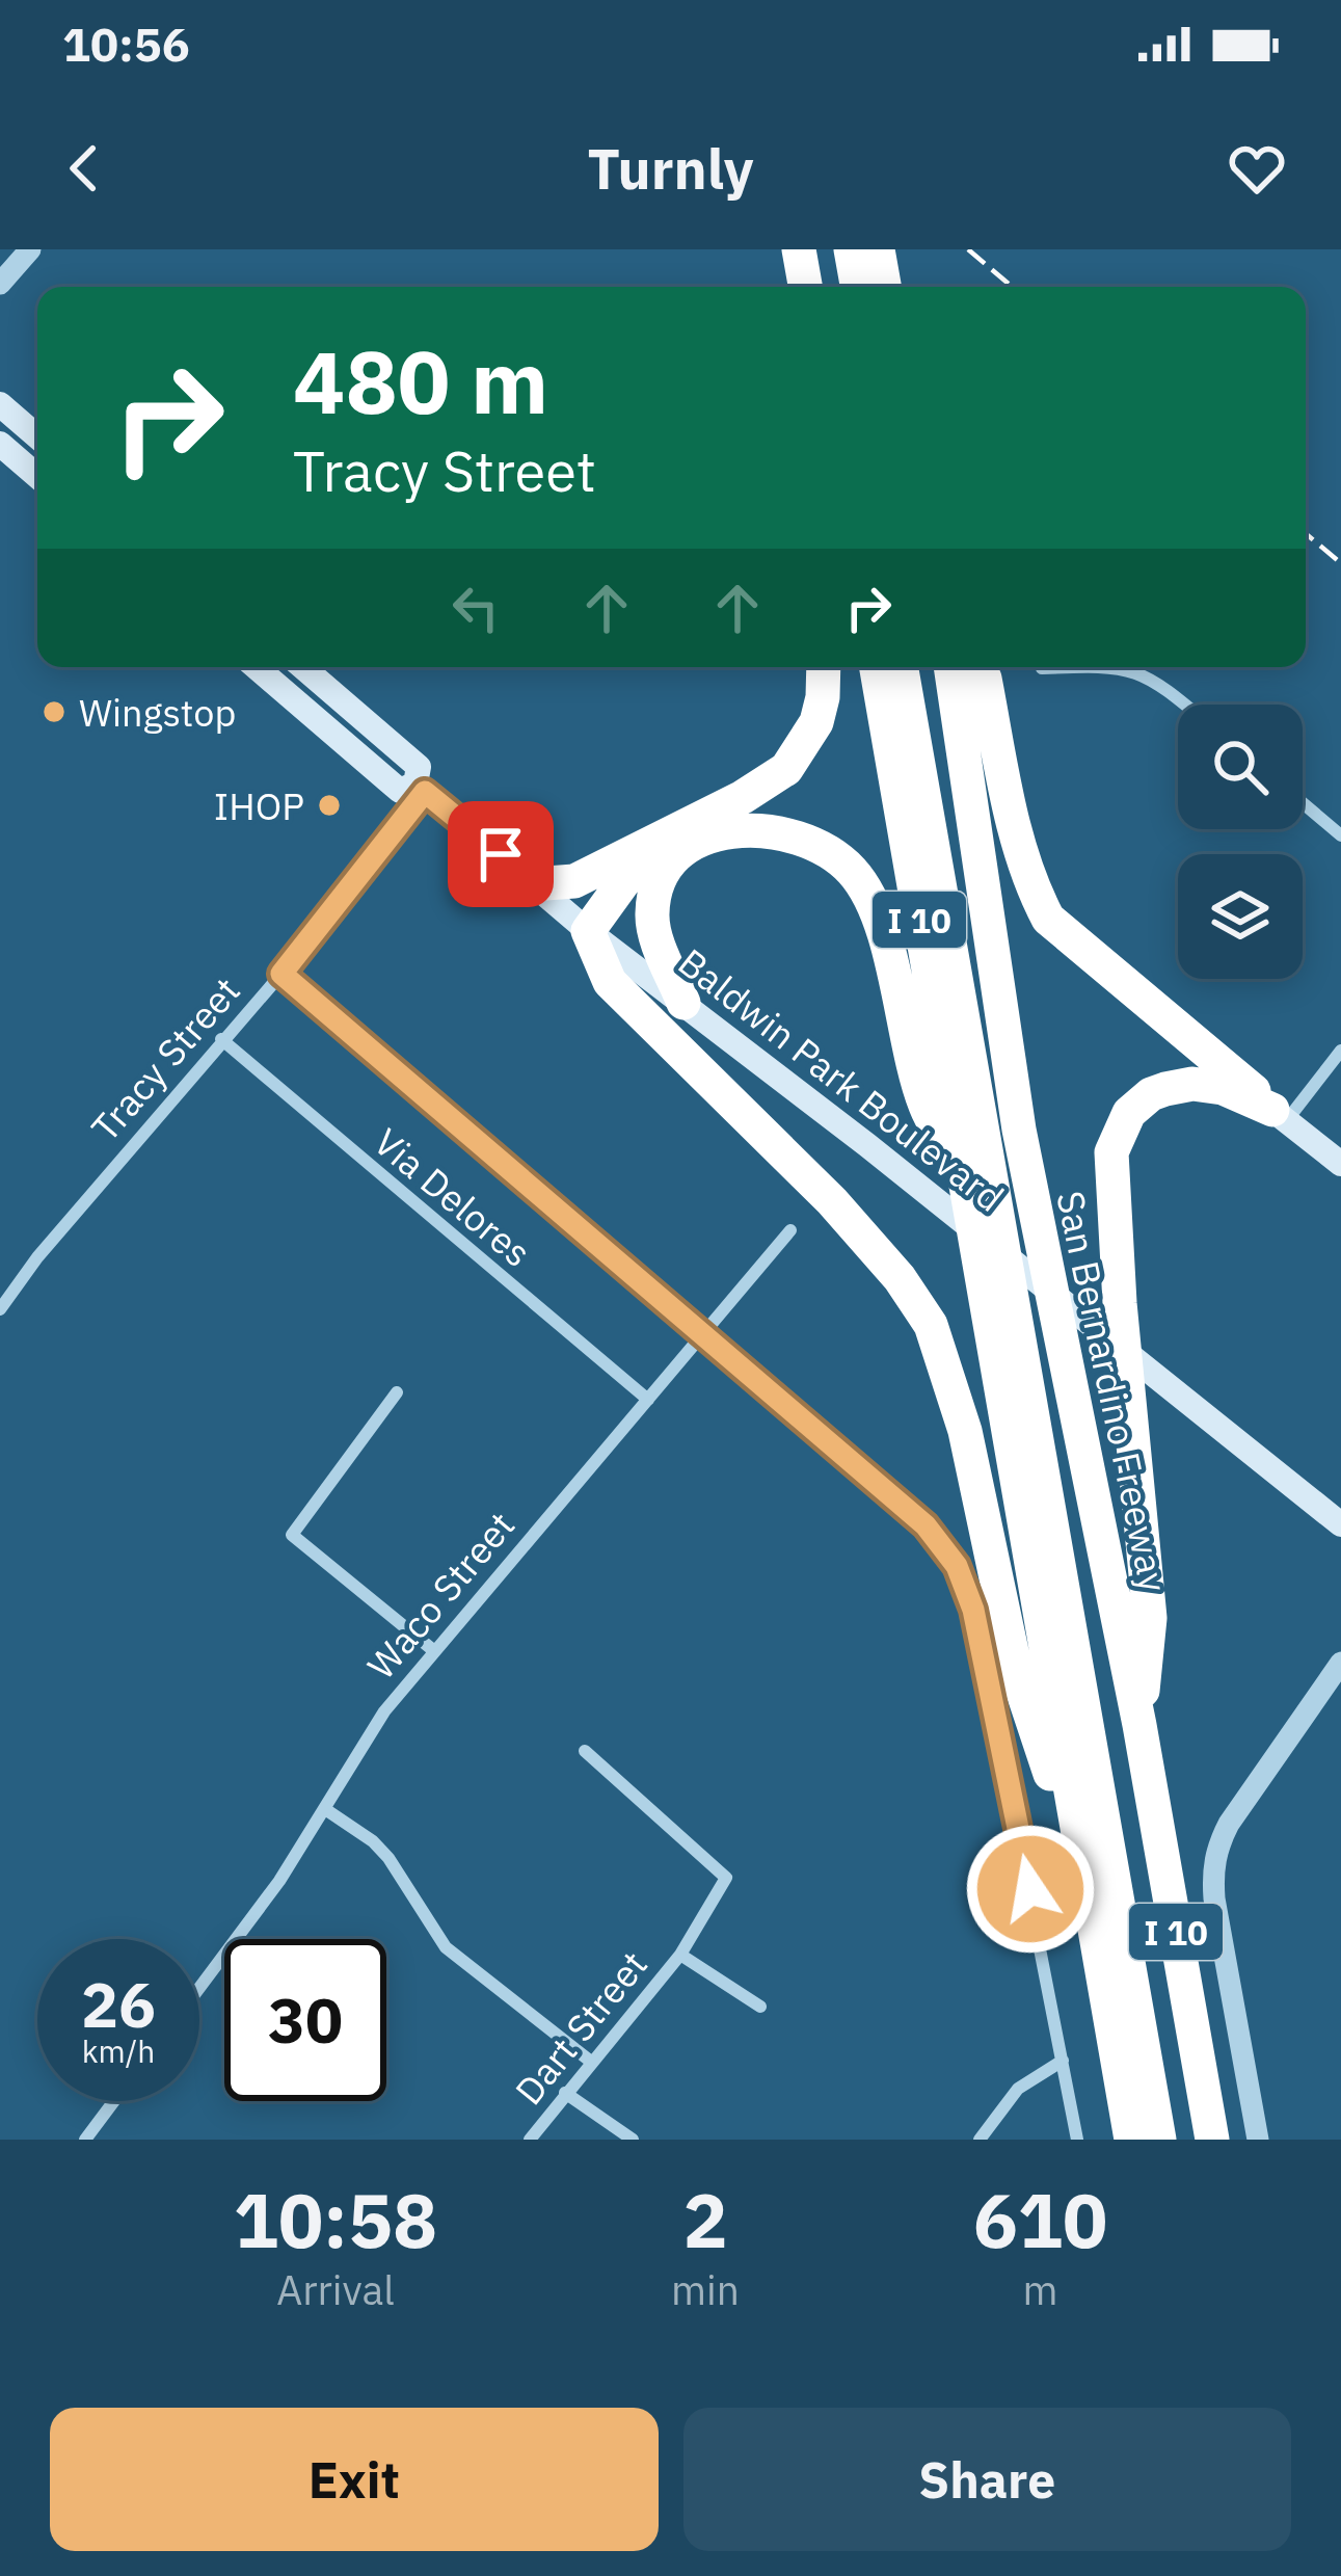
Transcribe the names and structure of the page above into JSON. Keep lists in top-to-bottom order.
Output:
{
  "streets": {
    "highway": ["I 10", "San Bernardino Freeway"],
    "main road": ["Baldwin Park Boulevard"],
    "street": [
      "Tracy Street",
      "Via Delores",
      "Waco Street",
      "Dart Street"
    ]
  },
  "crossings": [
    ["Tracy Street", "Baldwin Park Boulevard"],
    ["Tracy Street", "Via Delores"],
    ["Via Delores", "Waco Street"]
  ],
  "places": ["Wingstop", "IHOP"],
  "page": {
    "status": "10:56",
    "header": "Turnly",
    "turn": ["480 m", "Tracy Street"],
    "speed": "26 km/h",
    "limit": "30",
    "eta": [
      "10:58",
      "Arrival",
      "2",
      "min",
      "610",
      "m"
    ],
    "buttons": ["Exit", "Share"]
  }
}
